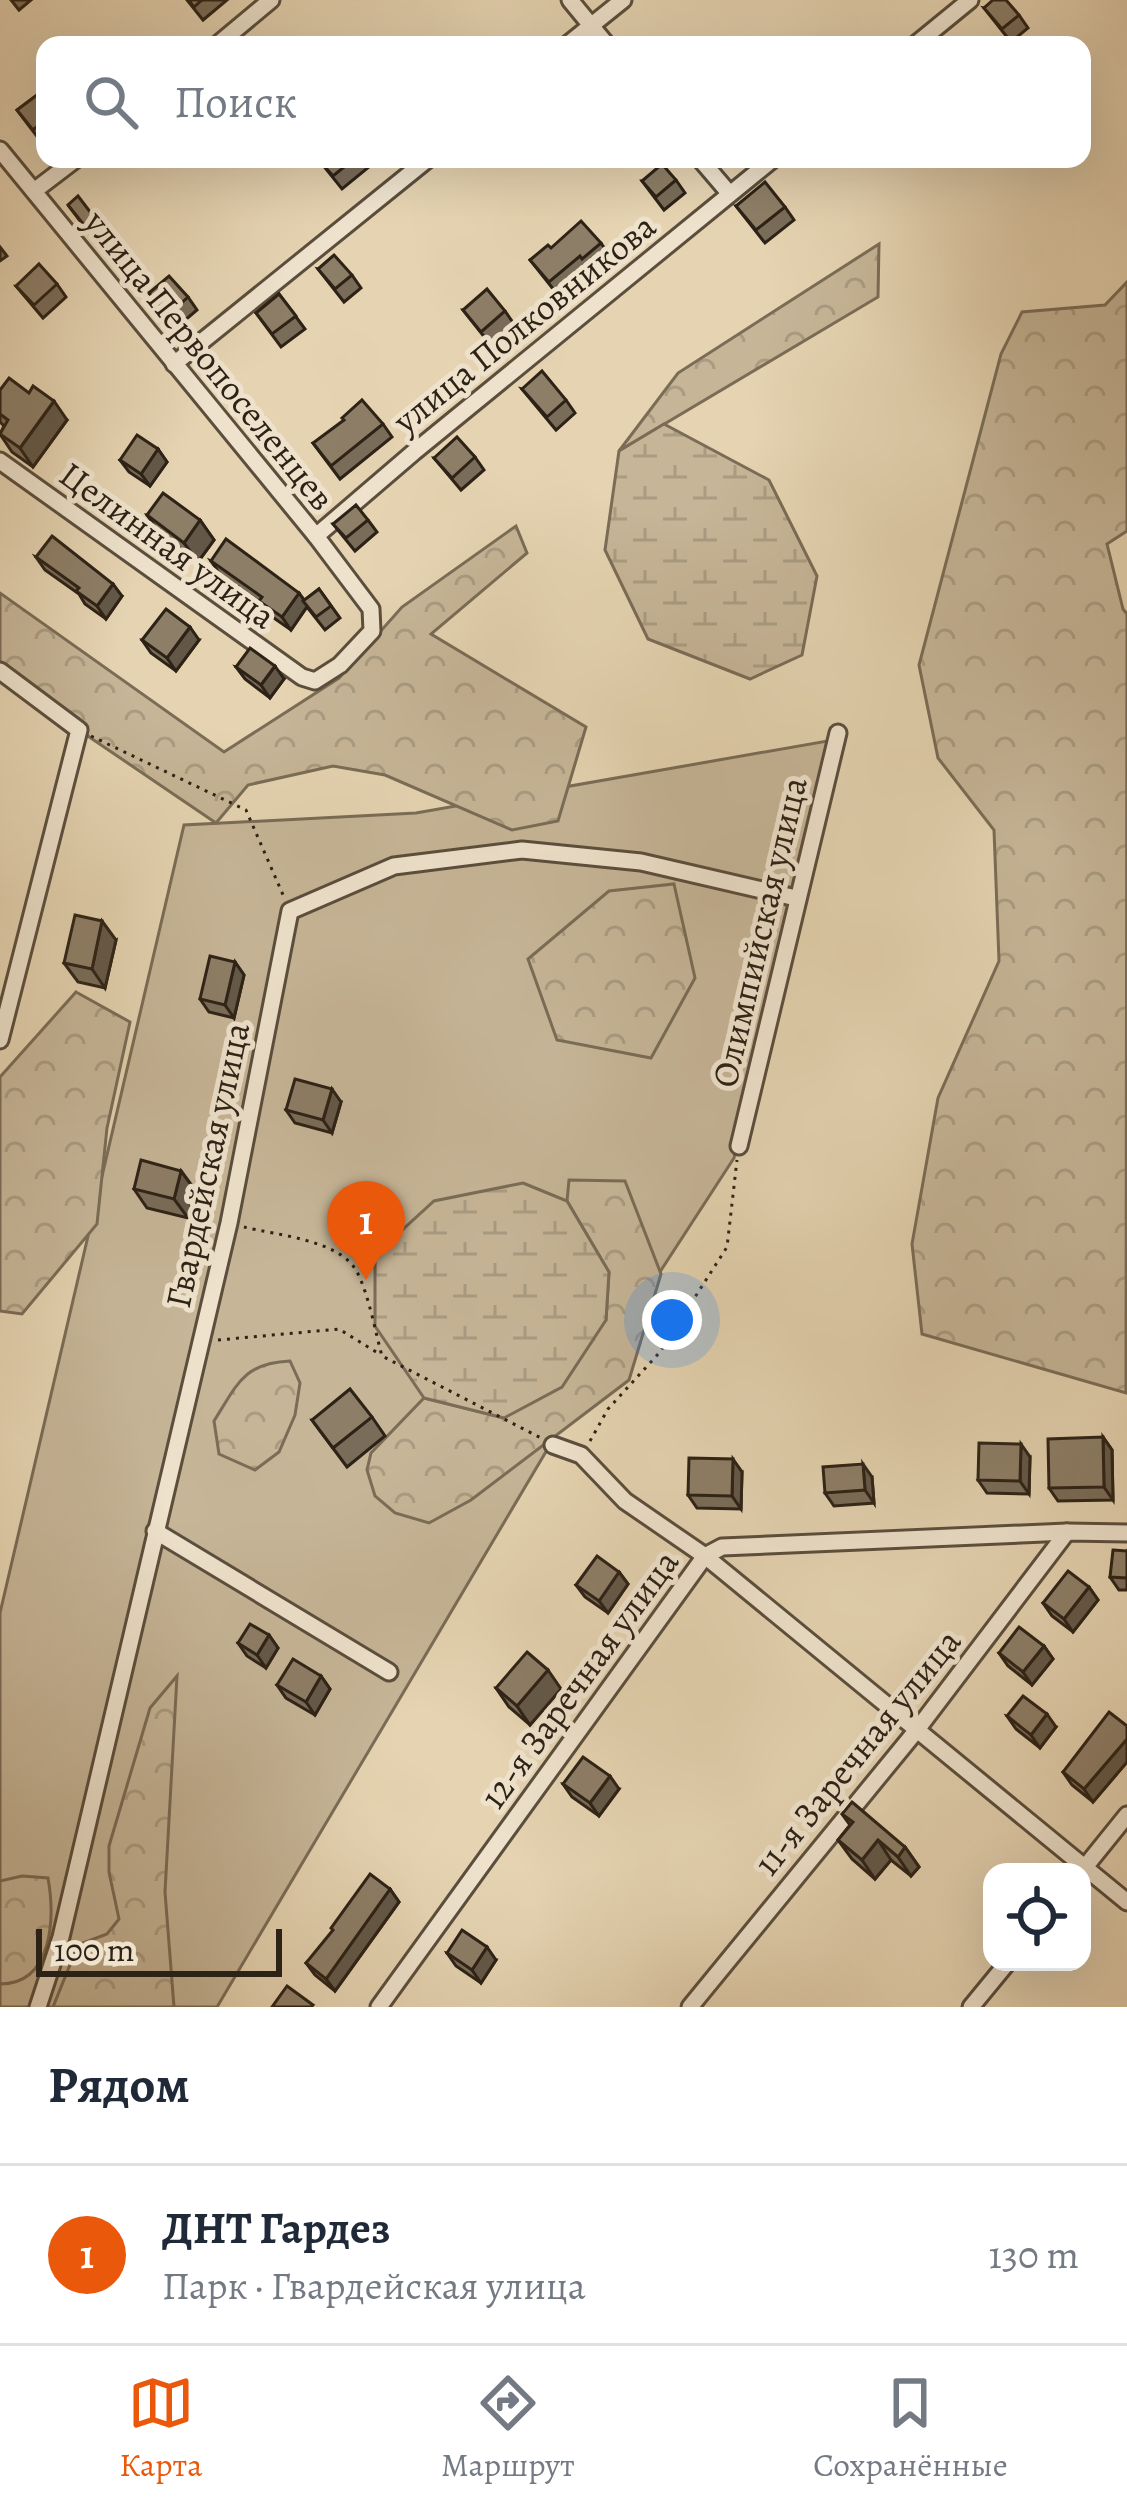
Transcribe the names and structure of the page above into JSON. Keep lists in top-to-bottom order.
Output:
{
  "streets": {
    "street": [
      "улица Полковникова",
      "улица Первопоселенцев",
      "Целинная улица",
      "Олимпийская улица",
      "Гвардейская улица",
      "12-я Заречная улица",
      "11-я Заречная улица"
    ]
  },
  "crossings": [
    ["улица Полковникова", "улица Первопоселенцев"],
    ["улица Первопоселенцев", "Целинная улица"],
    ["12-я Заречная улица", "11-я Заречная улица"]
  ],
  "scale_bar": "100 m",
  "page": {
    "search": "Поиск",
    "pins": "1",
    "scale": "100 m",
    "heading": "Рядом",
    "list": [
      {
        "mark": "1",
        "name": "ДНТ Гардез",
        "note": "Парк · Гвардейская улица",
        "value": "130 m"
      }
    ],
    "nav": ["Карта", "Маршрут", "Сохранённые"]
  }
}
